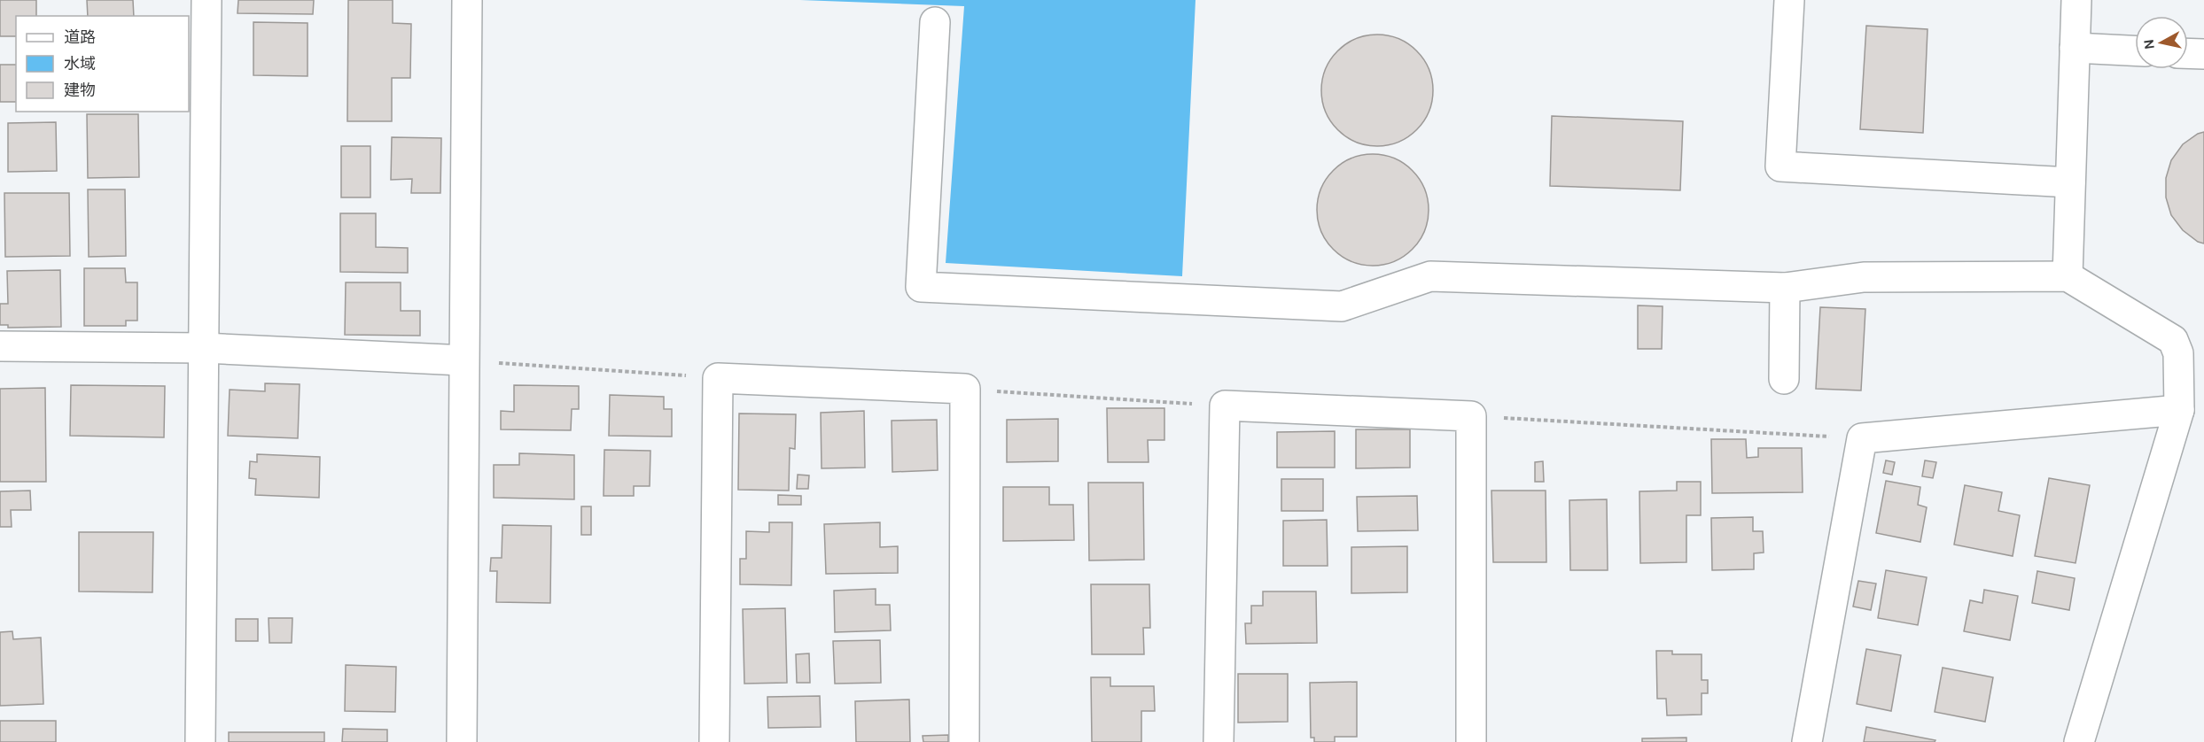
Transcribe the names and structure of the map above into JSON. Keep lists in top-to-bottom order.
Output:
{
  "legend": ["道路", "水域", "建物"],
  "north": "left"
}
